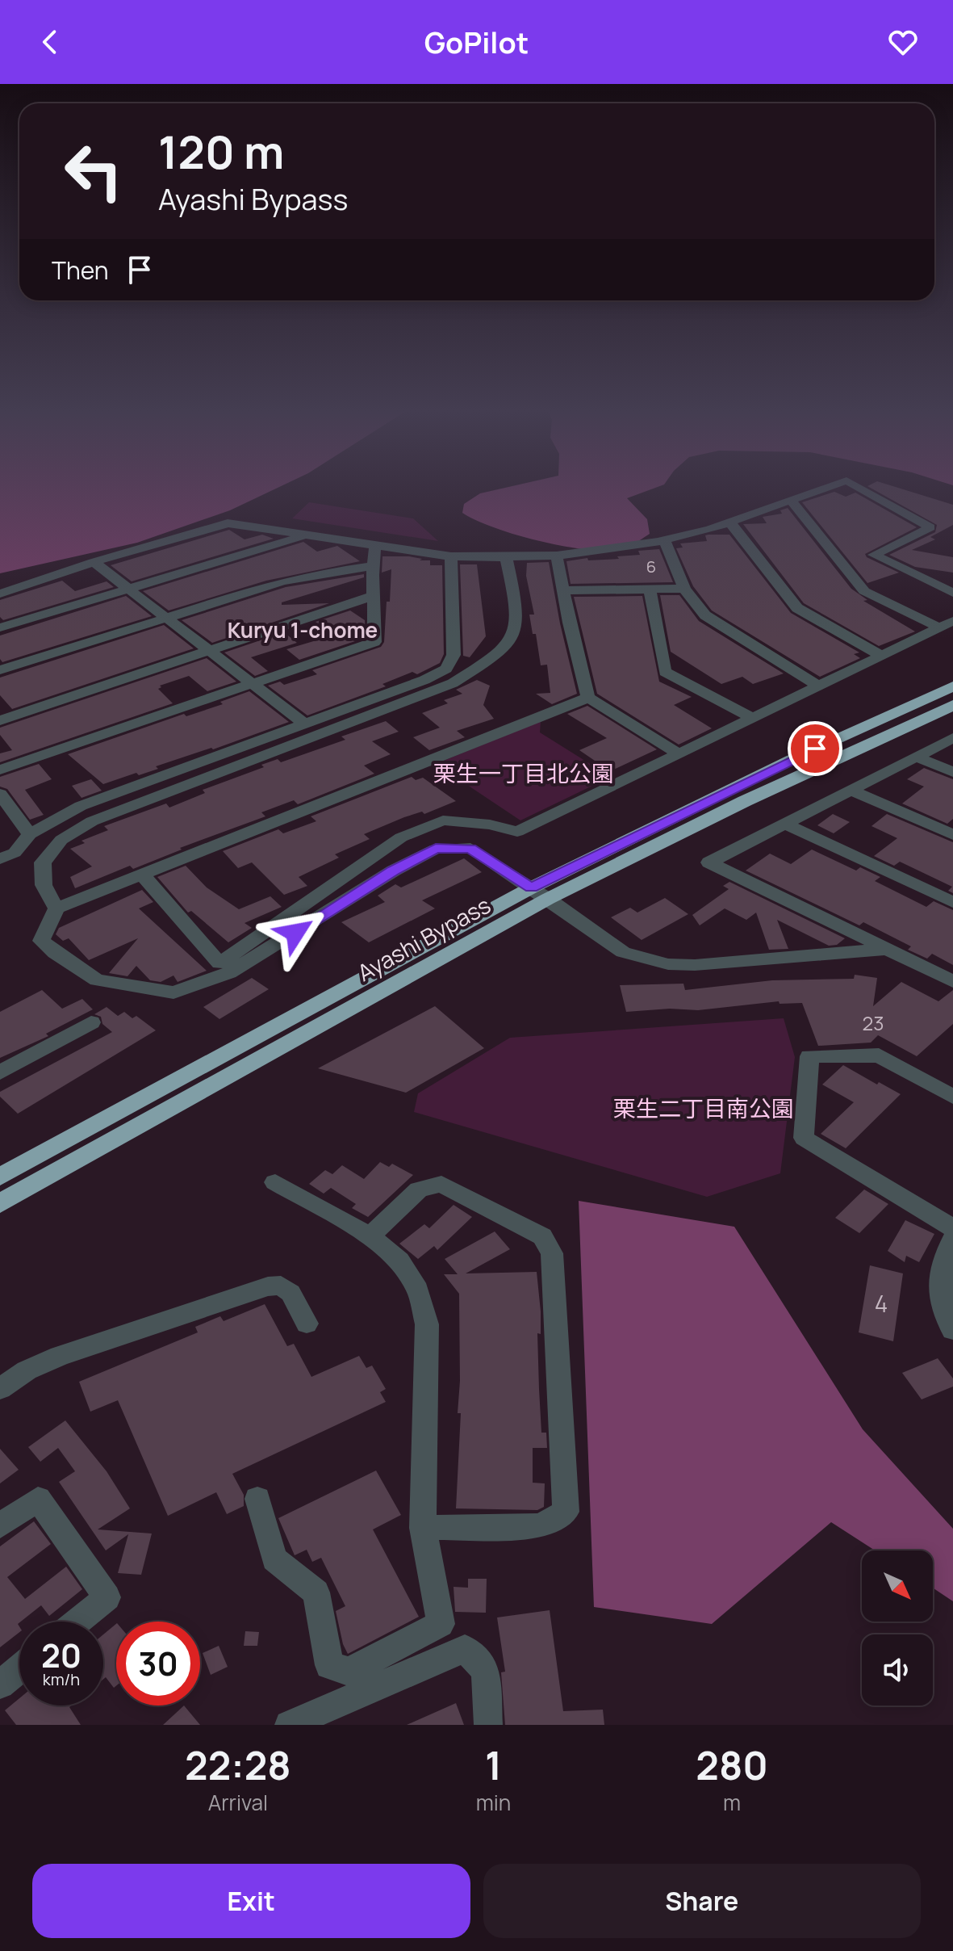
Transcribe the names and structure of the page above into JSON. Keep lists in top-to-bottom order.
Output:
{
  "streets": {
    "highway": ["Ayashi Bypass"]
  },
  "districts": ["Kuryu 1-chome"],
  "parks": ["栗生一丁目北公園", "栗生二丁目南公園"],
  "house_numbers": ["6", "23", "4"],
  "north": "bottom right",
  "page": {
    "header": "GoPilot",
    "turn": ["120 m", "Ayashi Bypass"],
    "then": "Then",
    "speed": "20 km/h",
    "limit": "30",
    "eta": [
      "22:28",
      "Arrival",
      "1",
      "min",
      "280",
      "m"
    ],
    "buttons": ["Exit", "Share"]
  }
}
